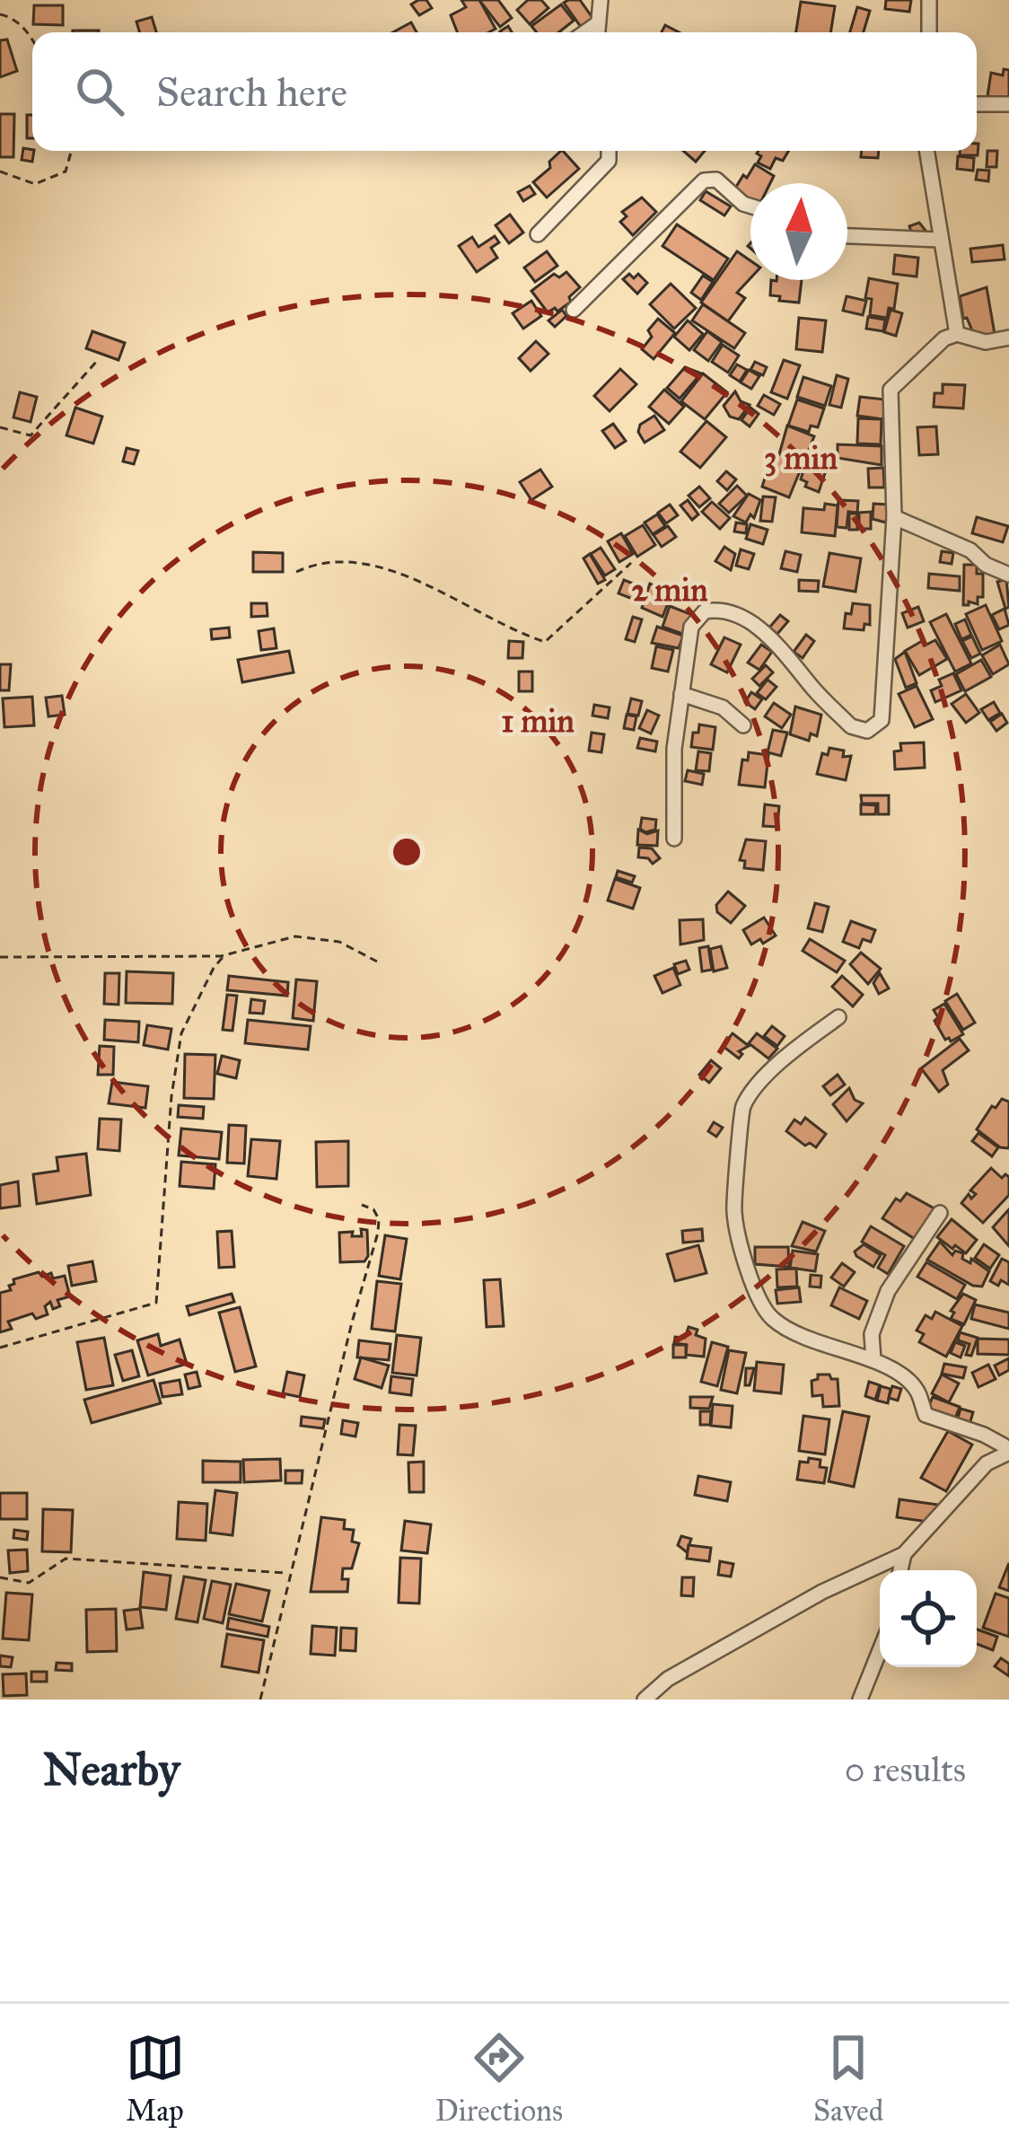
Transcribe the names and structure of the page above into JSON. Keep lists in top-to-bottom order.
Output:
{
  "north": "top",
  "page": {
    "search": "Search here",
    "heading": ["Nearby", "0 results"],
    "nav": ["Map", "Directions", "Saved"]
  },
  "rings": ["3 min", "2 min", "1 min"]
}
